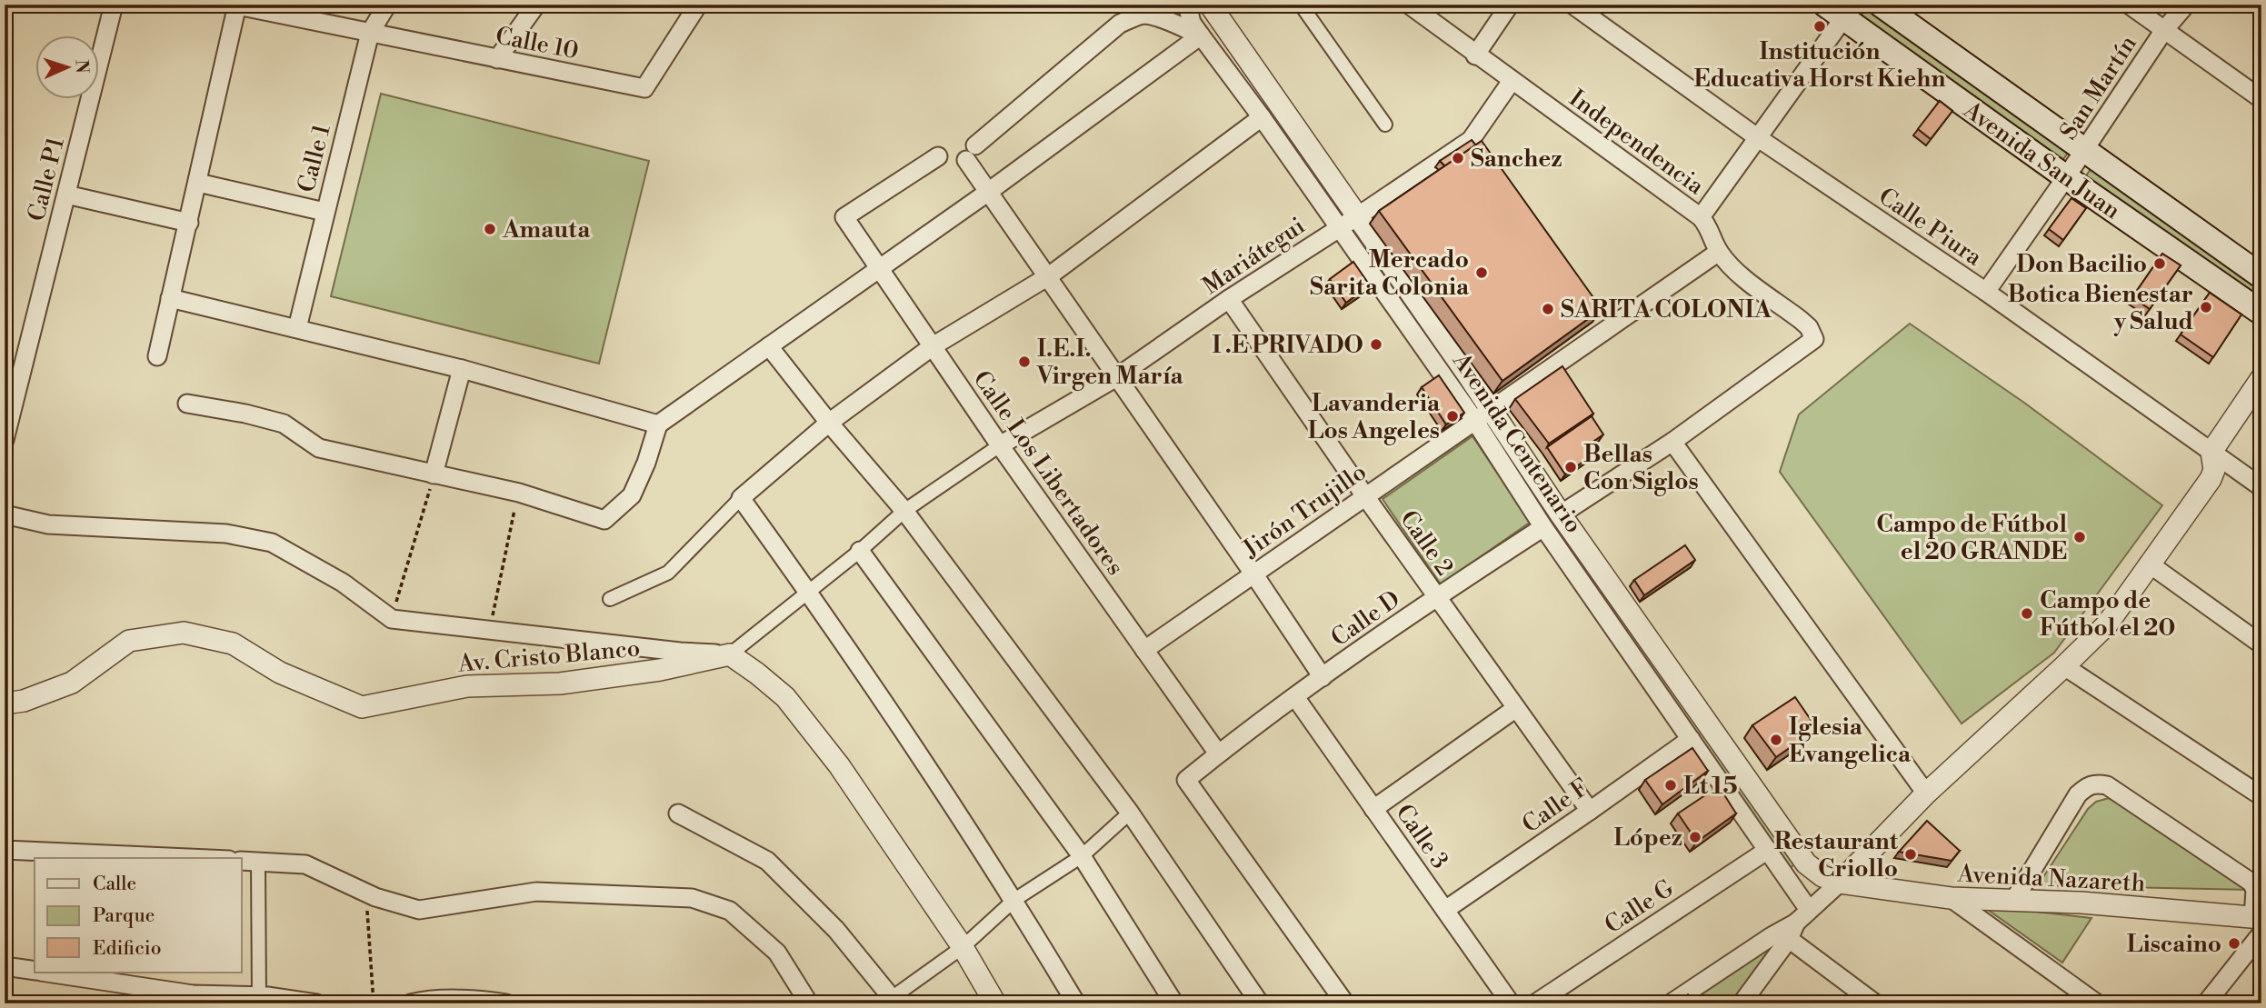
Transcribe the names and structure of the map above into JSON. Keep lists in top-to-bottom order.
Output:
{
  "streets": {
    "main road": ["Avenida San Juan"],
    "street": [
      "Calle 10",
      "San Martín",
      "Independencia",
      "Calle 1",
      "Calle P1",
      "Calle Piura",
      "Mariátegui",
      "Avenida Centenario",
      "Calle Los Libertadores",
      "Jirón Trujillo",
      "Calle 2",
      "Calle D",
      "Av. Cristo Blanco",
      "Calle F",
      "Calle 3",
      "Avenida Nazareth",
      "Calle G"
    ]
  },
  "crossings": [
    ["Calle 10", "Calle 1"],
    ["San Martín", "Avenida San Juan"],
    ["San Martín", "Calle Piura"],
    ["Independencia", "Mariátegui"],
    ["Independencia", "Jirón Trujillo"],
    ["Mariátegui", "Avenida Centenario"],
    ["Mariátegui", "Calle Los Libertadores"],
    ["Mariátegui", "Calle 2"],
    ["Avenida Centenario", "Jirón Trujillo"],
    ["Avenida Centenario", "Calle D"],
    ["Avenida Centenario", "Calle F"],
    ["Avenida Centenario", "Avenida Nazareth"],
    ["Avenida Centenario", "Calle G"],
    ["Calle Los Libertadores", "Jirón Trujillo"],
    ["Calle Los Libertadores", "Calle D"],
    ["Jirón Trujillo", "Calle 2"],
    ["Calle 2", "Calle D"],
    ["Calle 2", "Calle F"],
    ["Calle D", "Calle 3"],
    ["Calle F", "Calle 3"]
  ],
  "places": [
    "Institución Educativa Horst Kiehn",
    "Sanchez",
    "Amauta",
    "Don Bacilio",
    "Mercado Sarita Colonia",
    "Botica Bienestar y Salud",
    "SARITA COLONIA",
    "I .E PRIVADO",
    "I.E.I. Virgen María",
    "Lavanderia Los Angeles",
    "Bellas Con Siglos",
    "Campo de Fútbol el 20 GRANDE",
    "Campo de Fútbol el 20",
    "Iglesia Evangelica",
    "Lt 15",
    "López",
    "Restaurant Criollo",
    "Liscaino"
  ],
  "legend": ["Calle", "Parque", "Edificio"],
  "north": "right"
}
